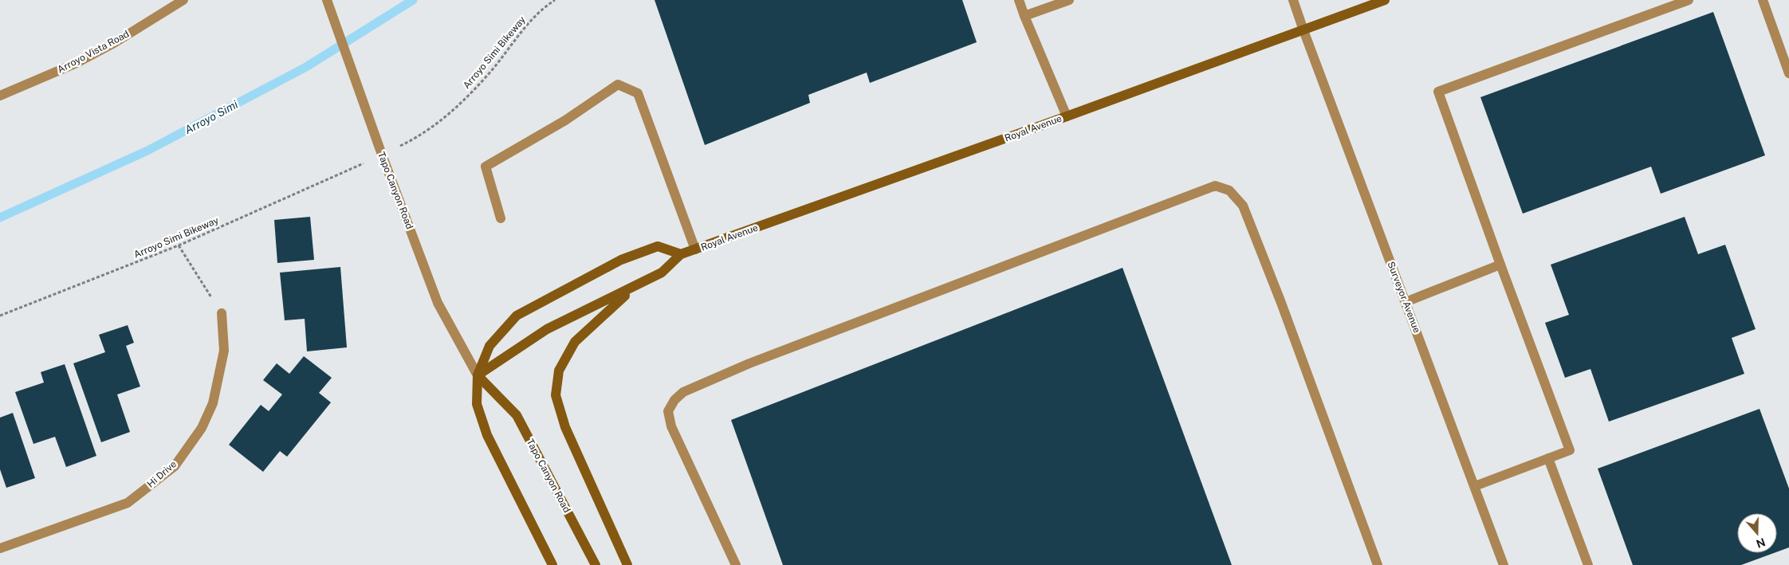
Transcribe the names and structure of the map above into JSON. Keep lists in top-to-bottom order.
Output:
{
  "streets": {
    "main road": ["Royal Avenue", "Tapo Canyon Road"],
    "street": ["Arroyo Vista Road", "Surveyor Avenue", "Hi Drive"],
    "path": ["Arroyo Simi Bikeway"]
  },
  "crossings": [
    ["Royal Avenue", "Tapo Canyon Road"],
    ["Royal Avenue", "Surveyor Avenue"]
  ],
  "water": ["Arroyo Simi"],
  "north": "bottom"
}
